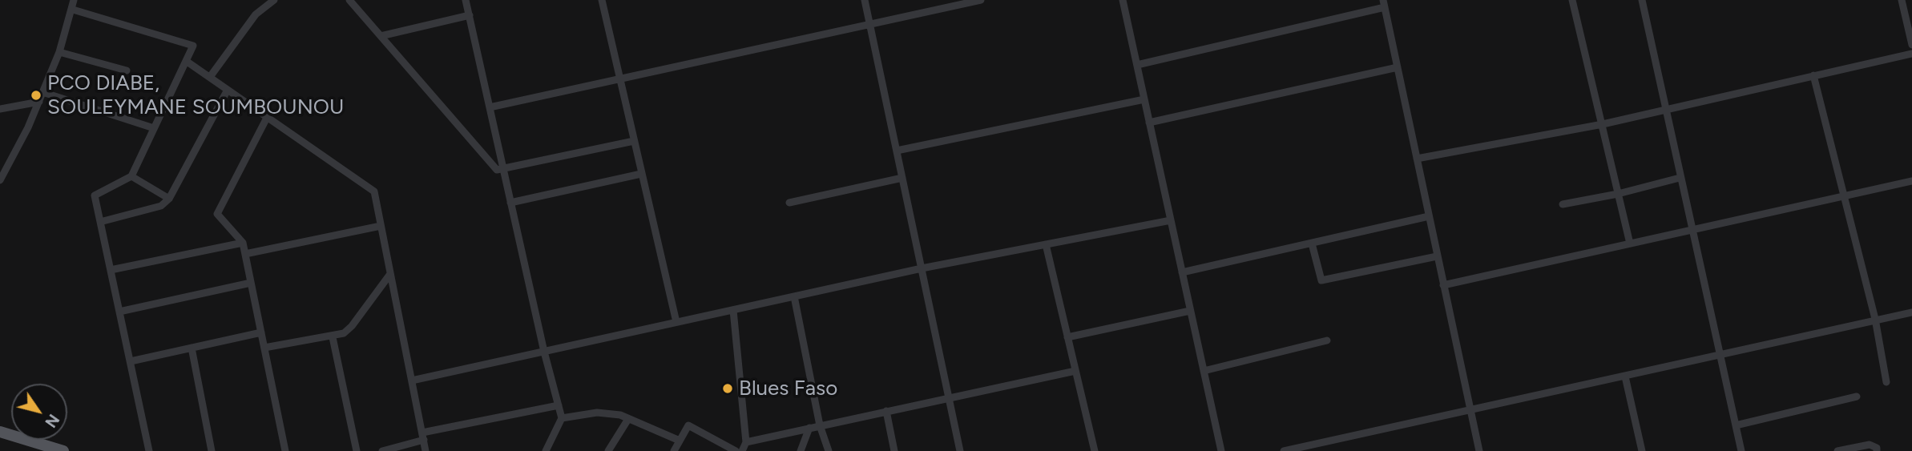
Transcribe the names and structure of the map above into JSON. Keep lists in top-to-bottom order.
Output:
{
  "places": ["PCO DIABE, SOULEYMANE SOUMBOUNOU", "Blues Faso"],
  "north": "bottom right"
}
